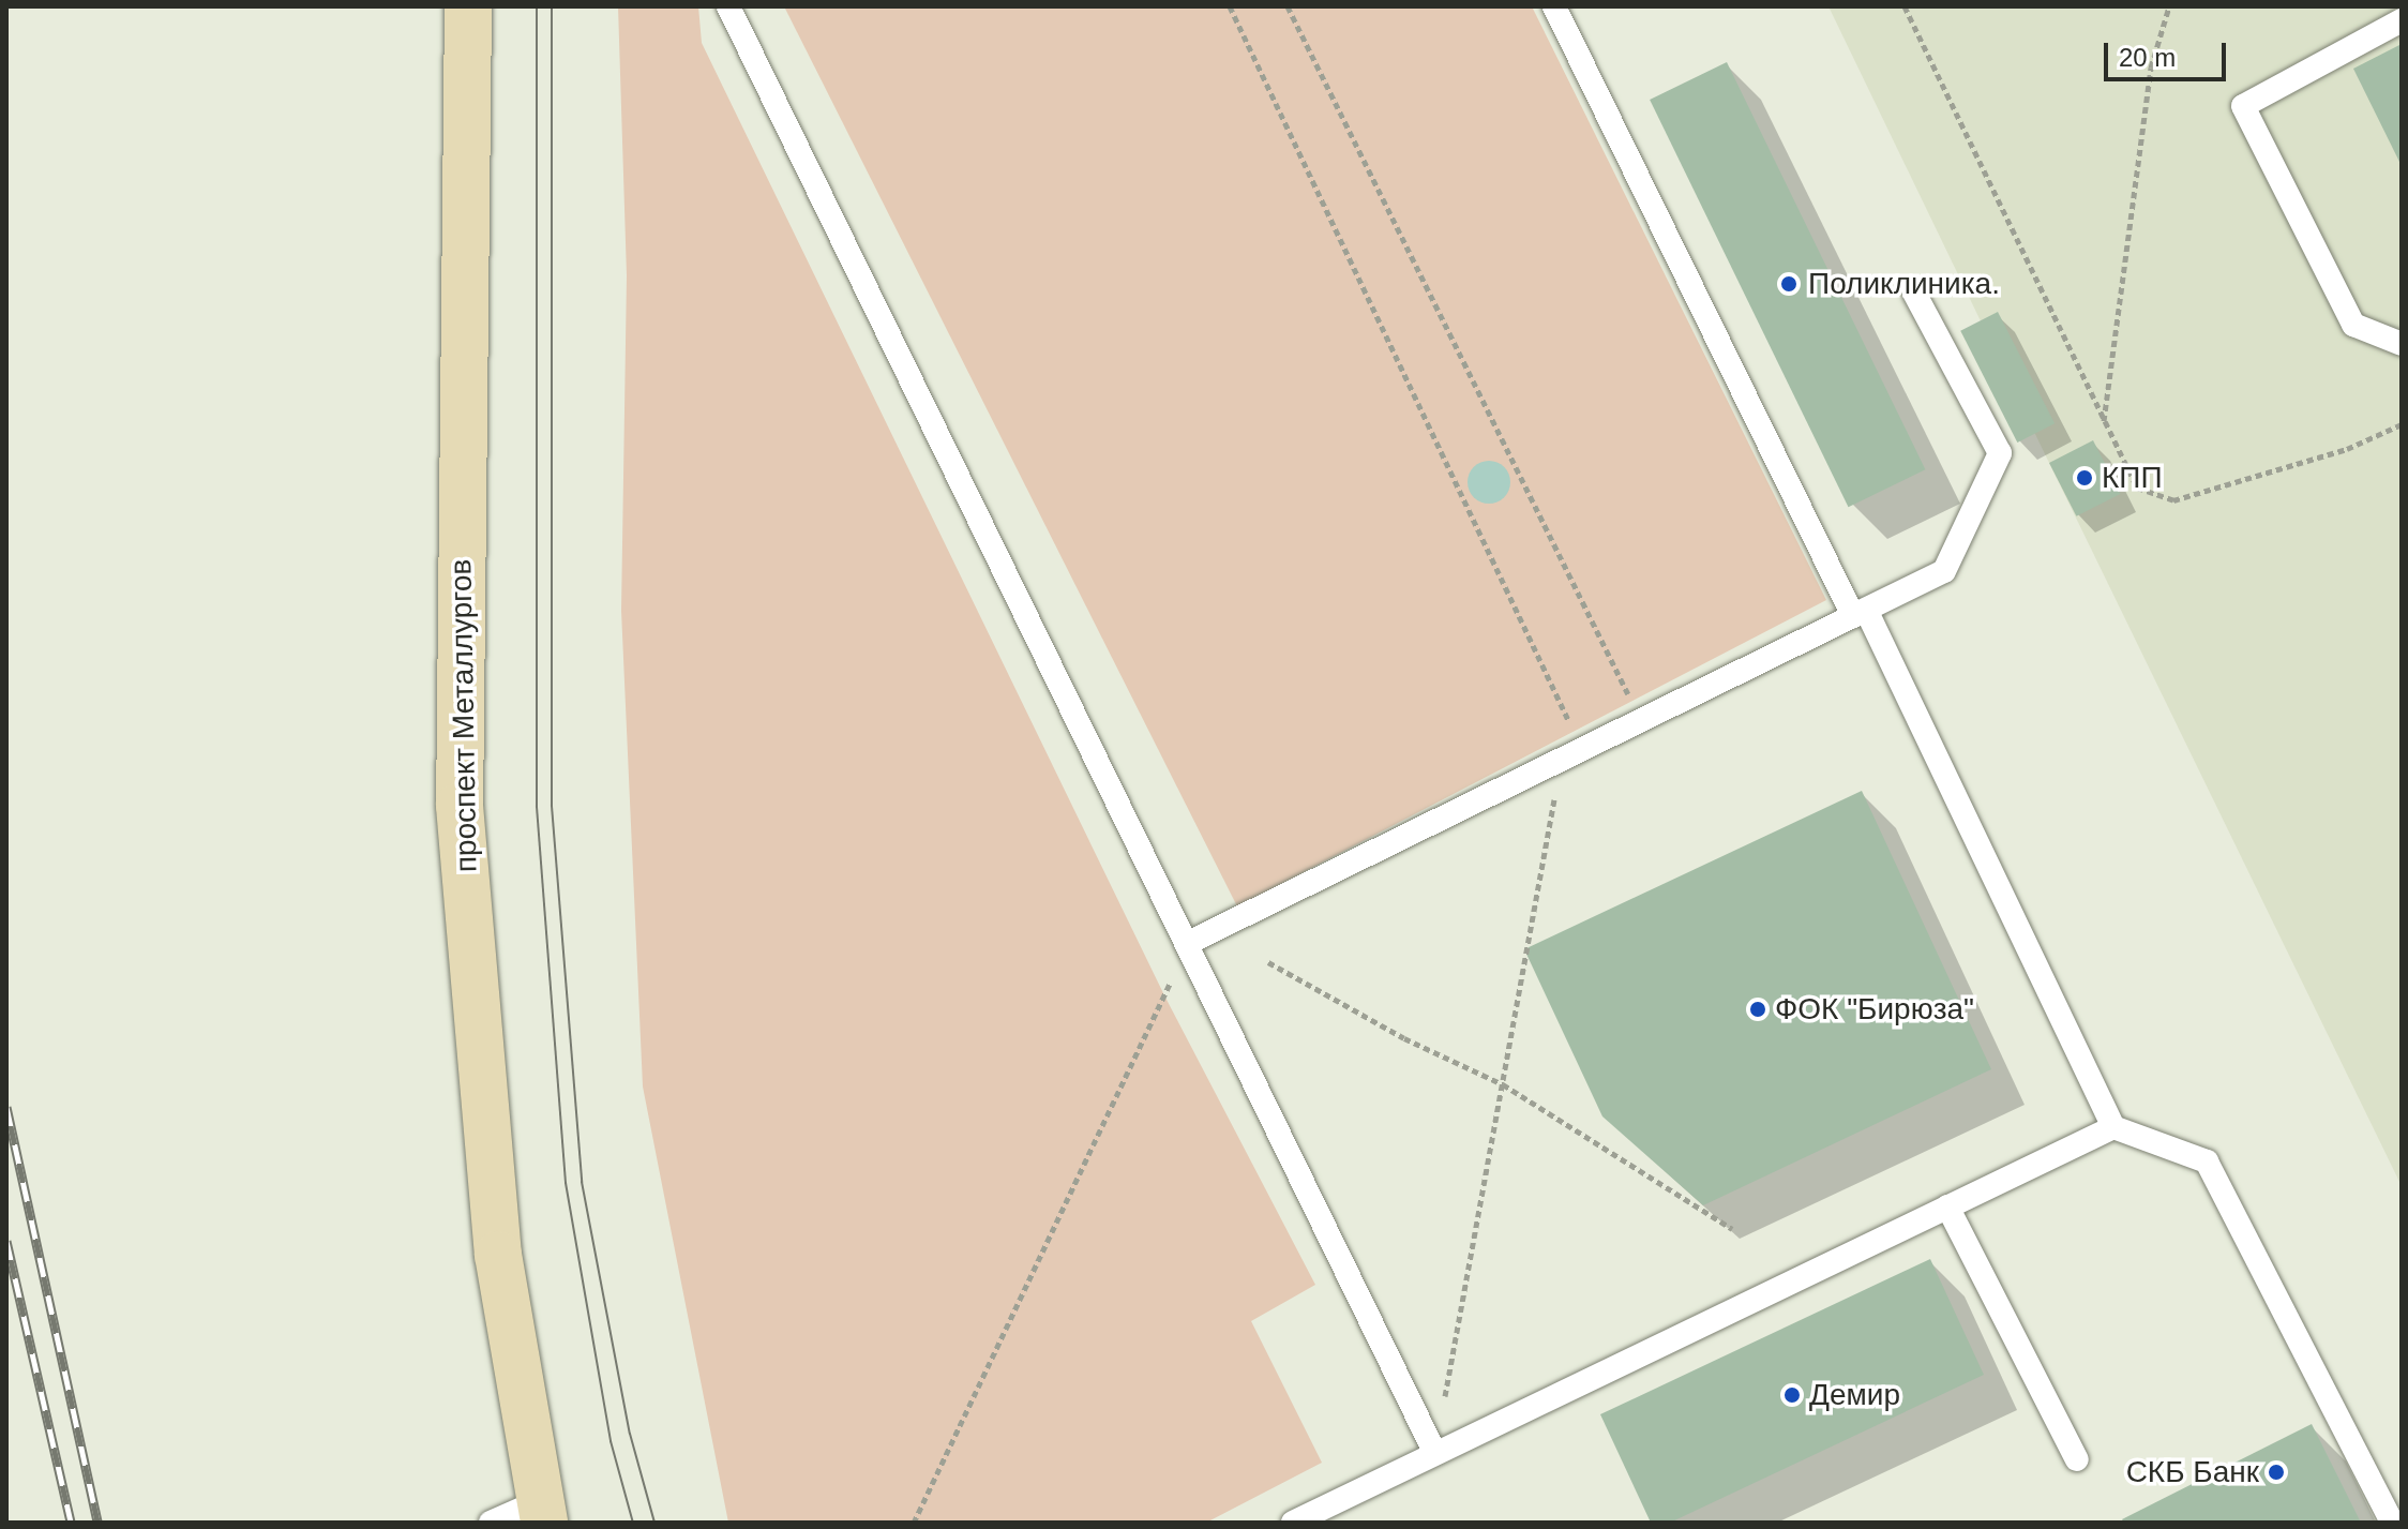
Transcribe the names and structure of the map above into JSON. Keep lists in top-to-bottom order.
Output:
{
  "streets": {
    "street": ["проспект Металлургов"]
  },
  "places": [
    "Поликлиника.",
    "КПП",
    "ФОК \"Бирюза\"",
    "Демир",
    "СКБ Банк"
  ],
  "scale_bar": "20 m"
}
